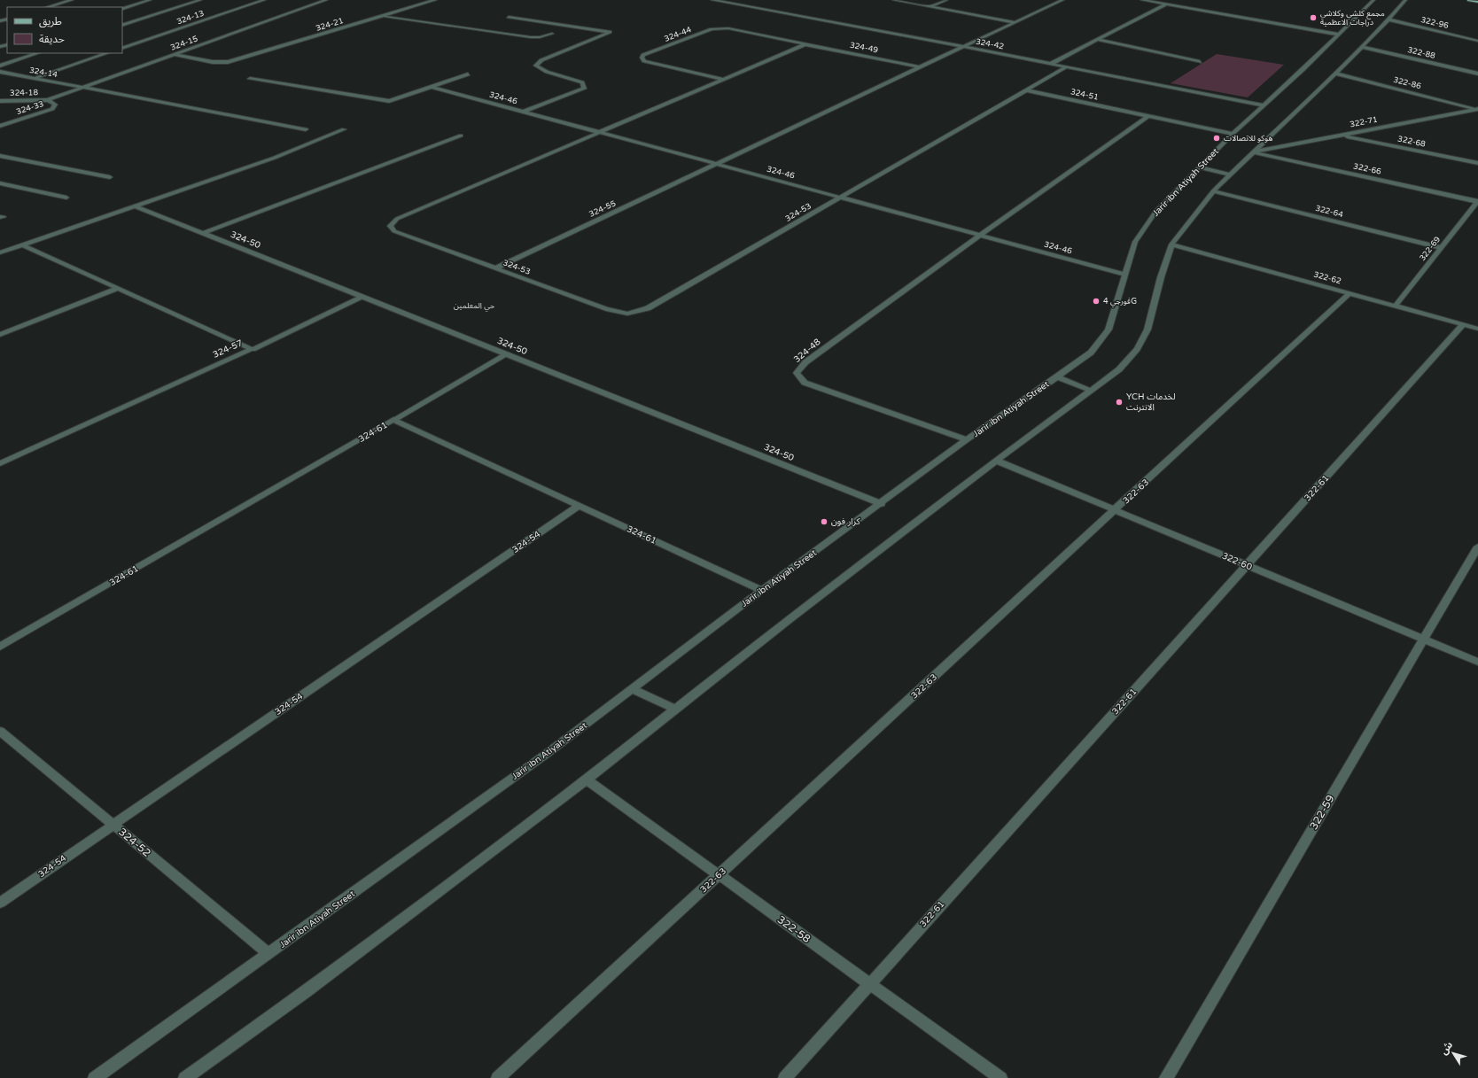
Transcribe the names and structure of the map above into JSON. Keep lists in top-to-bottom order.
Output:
{
  "streets": {
    "street": [
      "324-13",
      "322-96",
      "324-21",
      "324-44",
      "324-15",
      "324-42",
      "324-49",
      "322-88",
      "324-14",
      "322-86",
      "324-18",
      "324-51",
      "324-46",
      "324-33",
      "322-71",
      "322-68",
      "322-66",
      "Jarir ibn Atiyah Street",
      "324-55",
      "322-64",
      "324-53",
      "324-50",
      "322-69",
      "322-62",
      "324-57",
      "324-48",
      "324-61",
      "322-61",
      "322-63",
      "324-54",
      "322-60",
      "322-59",
      "324-52",
      "322-58"
    ]
  },
  "crossings": [
    ["324-21", "324-15"],
    ["324-44", "324-49"],
    ["324-15", "324-14"],
    ["324-15", "324-18"],
    ["324-15", "324-33"],
    ["324-42", "Jarir ibn Atiyah Street"],
    ["322-86", "322-71"],
    ["324-18", "324-33"],
    ["324-51", "Jarir ibn Atiyah Street"],
    ["324-46", "Jarir ibn Atiyah Street"],
    ["324-46", "324-55"],
    ["324-46", "324-53"],
    ["324-46", "324-48"],
    ["322-71", "322-68"],
    ["322-71", "322-66"],
    ["322-66", "322-69"],
    ["Jarir ibn Atiyah Street", "324-50"],
    ["Jarir ibn Atiyah Street", "324-48"],
    ["Jarir ibn Atiyah Street", "324-61"],
    ["Jarir ibn Atiyah Street", "324-52"],
    ["324-55", "324-53"],
    ["322-64", "322-69"],
    ["322-69", "322-62"],
    ["322-62", "322-61"],
    ["322-62", "322-63"],
    ["324-61", "324-54"],
    ["322-61", "322-60"],
    ["322-61", "322-58"],
    ["322-63", "322-60"],
    ["322-63", "322-58"],
    ["324-54", "324-52"],
    ["322-60", "322-59"]
  ],
  "districts": ["حي المعلمين"],
  "places": [
    "مجمع كلشي وكلاشي دراجات الاعظمية",
    "هوكو للاتصالات",
    "فورجي 4G",
    "YCH لخدمات الانترنت",
    "كرار فون"
  ],
  "legend": ["طريق", "حديقة"],
  "north": "top left"
}
